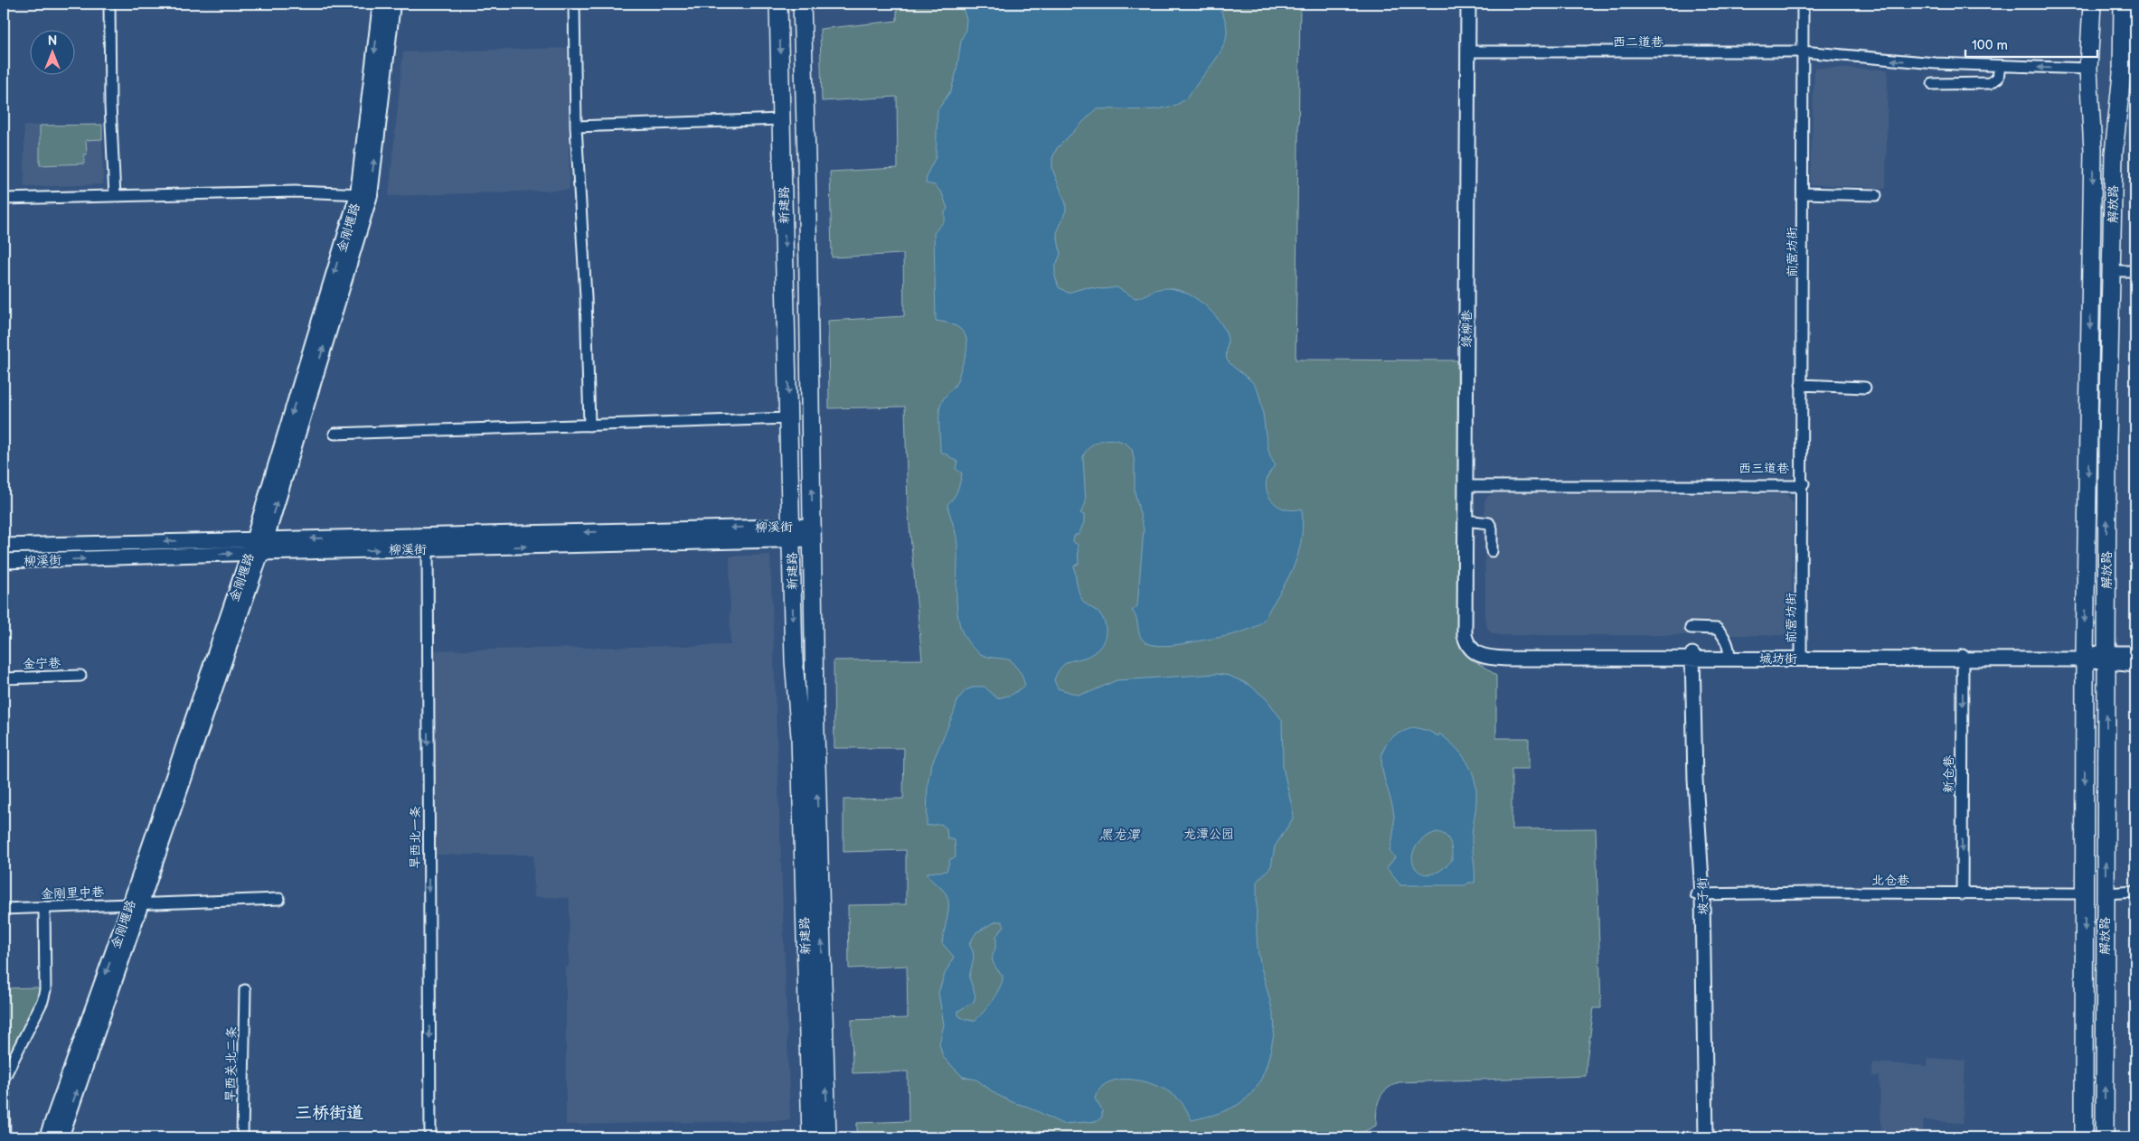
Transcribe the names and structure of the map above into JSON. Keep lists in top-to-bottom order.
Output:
{
  "streets": {
    "main road": ["解放路", "新建路", "金刚堰路"],
    "street": [
      "西二道巷",
      "前营坊街",
      "绿柳巷",
      "西三道巷",
      "柳溪街",
      "城坊街",
      "金宁巷",
      "新仓巷",
      "旱西北一条",
      "北仓巷",
      "金刚里中巷",
      "坡子街",
      "旱西关北二条"
    ]
  },
  "crossings": [
    ["西二道巷", "解放路"],
    ["西二道巷", "前营坊街"],
    ["西二道巷", "绿柳巷"],
    ["解放路", "城坊街"],
    ["解放路", "北仓巷"],
    ["新建路", "柳溪街"],
    ["金刚堰路", "金刚里中巷"],
    ["前营坊街", "西三道巷"],
    ["前营坊街", "城坊街"],
    ["绿柳巷", "西三道巷"],
    ["绿柳巷", "城坊街"],
    ["柳溪街", "旱西北一条"],
    ["城坊街", "新仓巷"],
    ["城坊街", "坡子街"],
    ["新仓巷", "北仓巷"],
    ["北仓巷", "坡子街"]
  ],
  "one_way": ["西二道巷", "新仓巷", "旱西北一条"],
  "districts": ["三桥街道"],
  "water": ["黑龙潭"],
  "parks": ["龙潭公园"],
  "scale_bar": "100 m",
  "north": "top"
}
